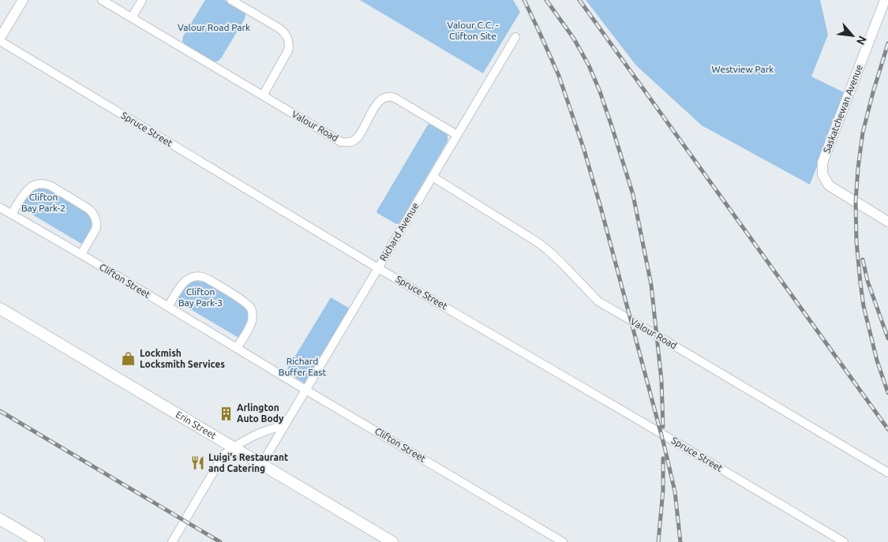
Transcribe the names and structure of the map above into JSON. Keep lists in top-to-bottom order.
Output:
{
  "streets": {
    "main road": ["Erin Street"],
    "street": [
      "Saskatchewan Avenue",
      "Valour Road",
      "Spruce Street",
      "Richard Avenue",
      "Clifton Street"
    ]
  },
  "crossings": [
    ["Valour Road", "Richard Avenue"],
    ["Spruce Street", "Richard Avenue"],
    ["Richard Avenue", "Clifton Street"],
    ["Richard Avenue", "Erin Street"]
  ],
  "parks": [
    "Valour C.C. - Clifton Site",
    "Valour Road Park",
    "Westview Park",
    "Clifton Bay Park-2",
    "Clifton Bay Park-3",
    "Richard Buffer East"
  ],
  "places": {
    "shop": ["Lockmish Locksmith Services"],
    "building": ["Arlington Auto Body"],
    "restaurant": ["Luigi's Restaurant and Catering"]
  },
  "north": "bottom right"
}
